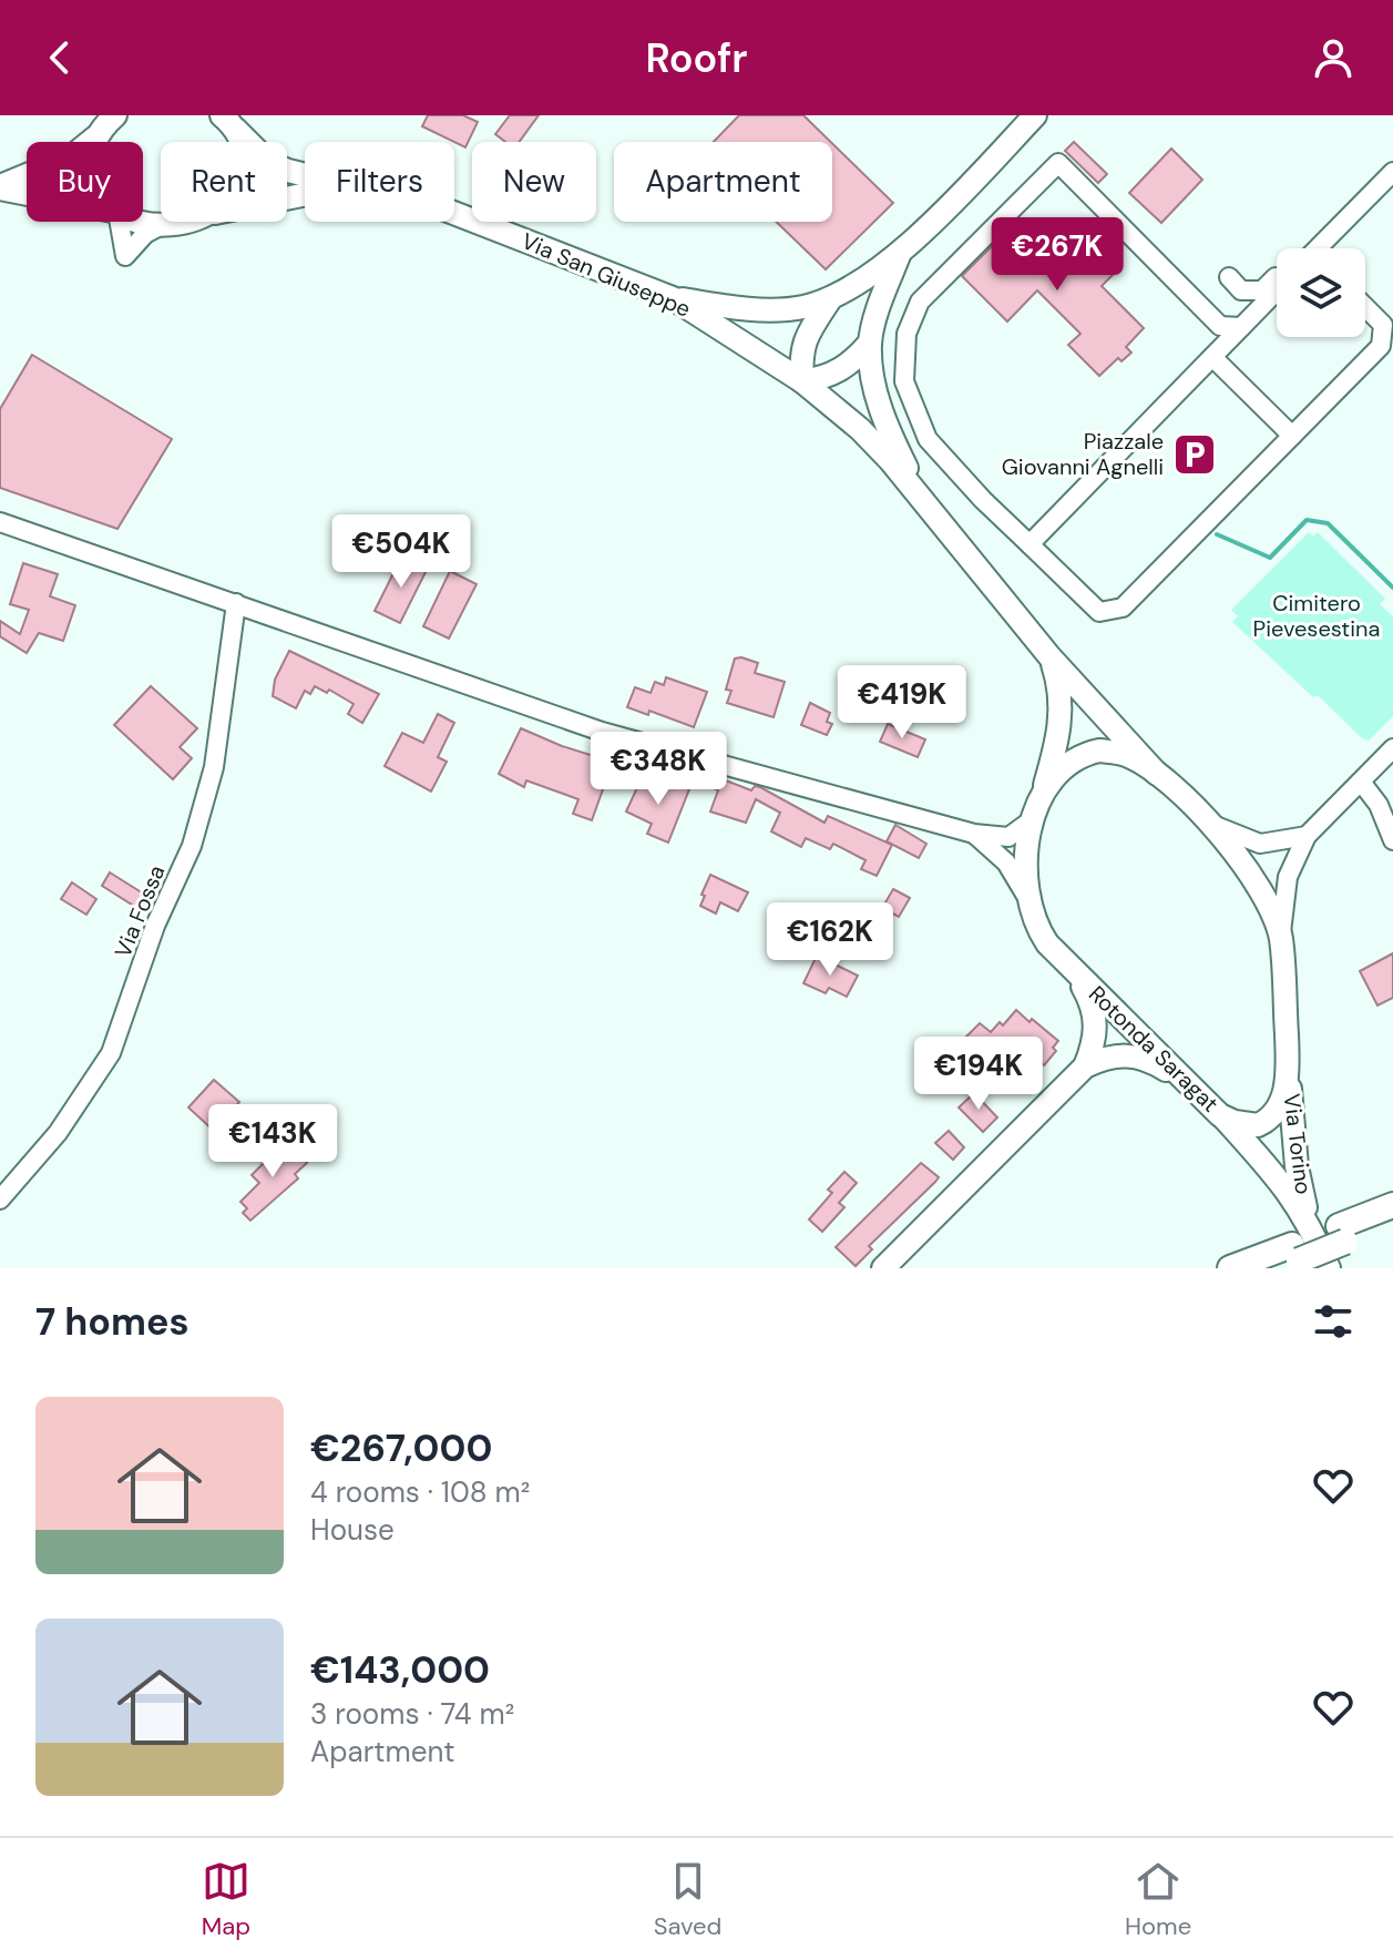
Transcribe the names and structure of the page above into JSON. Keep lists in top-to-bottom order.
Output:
{
  "streets": {
    "main road": ["Via San Giuseppe", "Rotonda Saragat", "Via Torino"],
    "street": ["Via Fossa"]
  },
  "crossings": [
    ["Via San Giuseppe", "Rotonda Saragat"],
    ["Rotonda Saragat", "Via Torino"]
  ],
  "parks": ["Cimitero Pievesestina"],
  "places": {
    "parking": ["Piazzale Giovanni Agnelli"]
  },
  "page": {
    "header": "Roofr",
    "chip": [
      "Buy",
      "Rent",
      "Filters",
      "New",
      "Apartment"
    ],
    "price": [
      "€267K",
      "€504K",
      "€419K",
      "€348K",
      "€162K",
      "€194K",
      "€143K"
    ],
    "heading": "7 homes",
    "list": [
      {
        "name": "€267,000",
        "note": "4 rooms · 108 m² · House"
      },
      {
        "name": "€143,000",
        "note": "3 rooms · 74 m² · Apartment"
      }
    ],
    "tabs": ["Map", "Saved", "Home"]
  }
}
